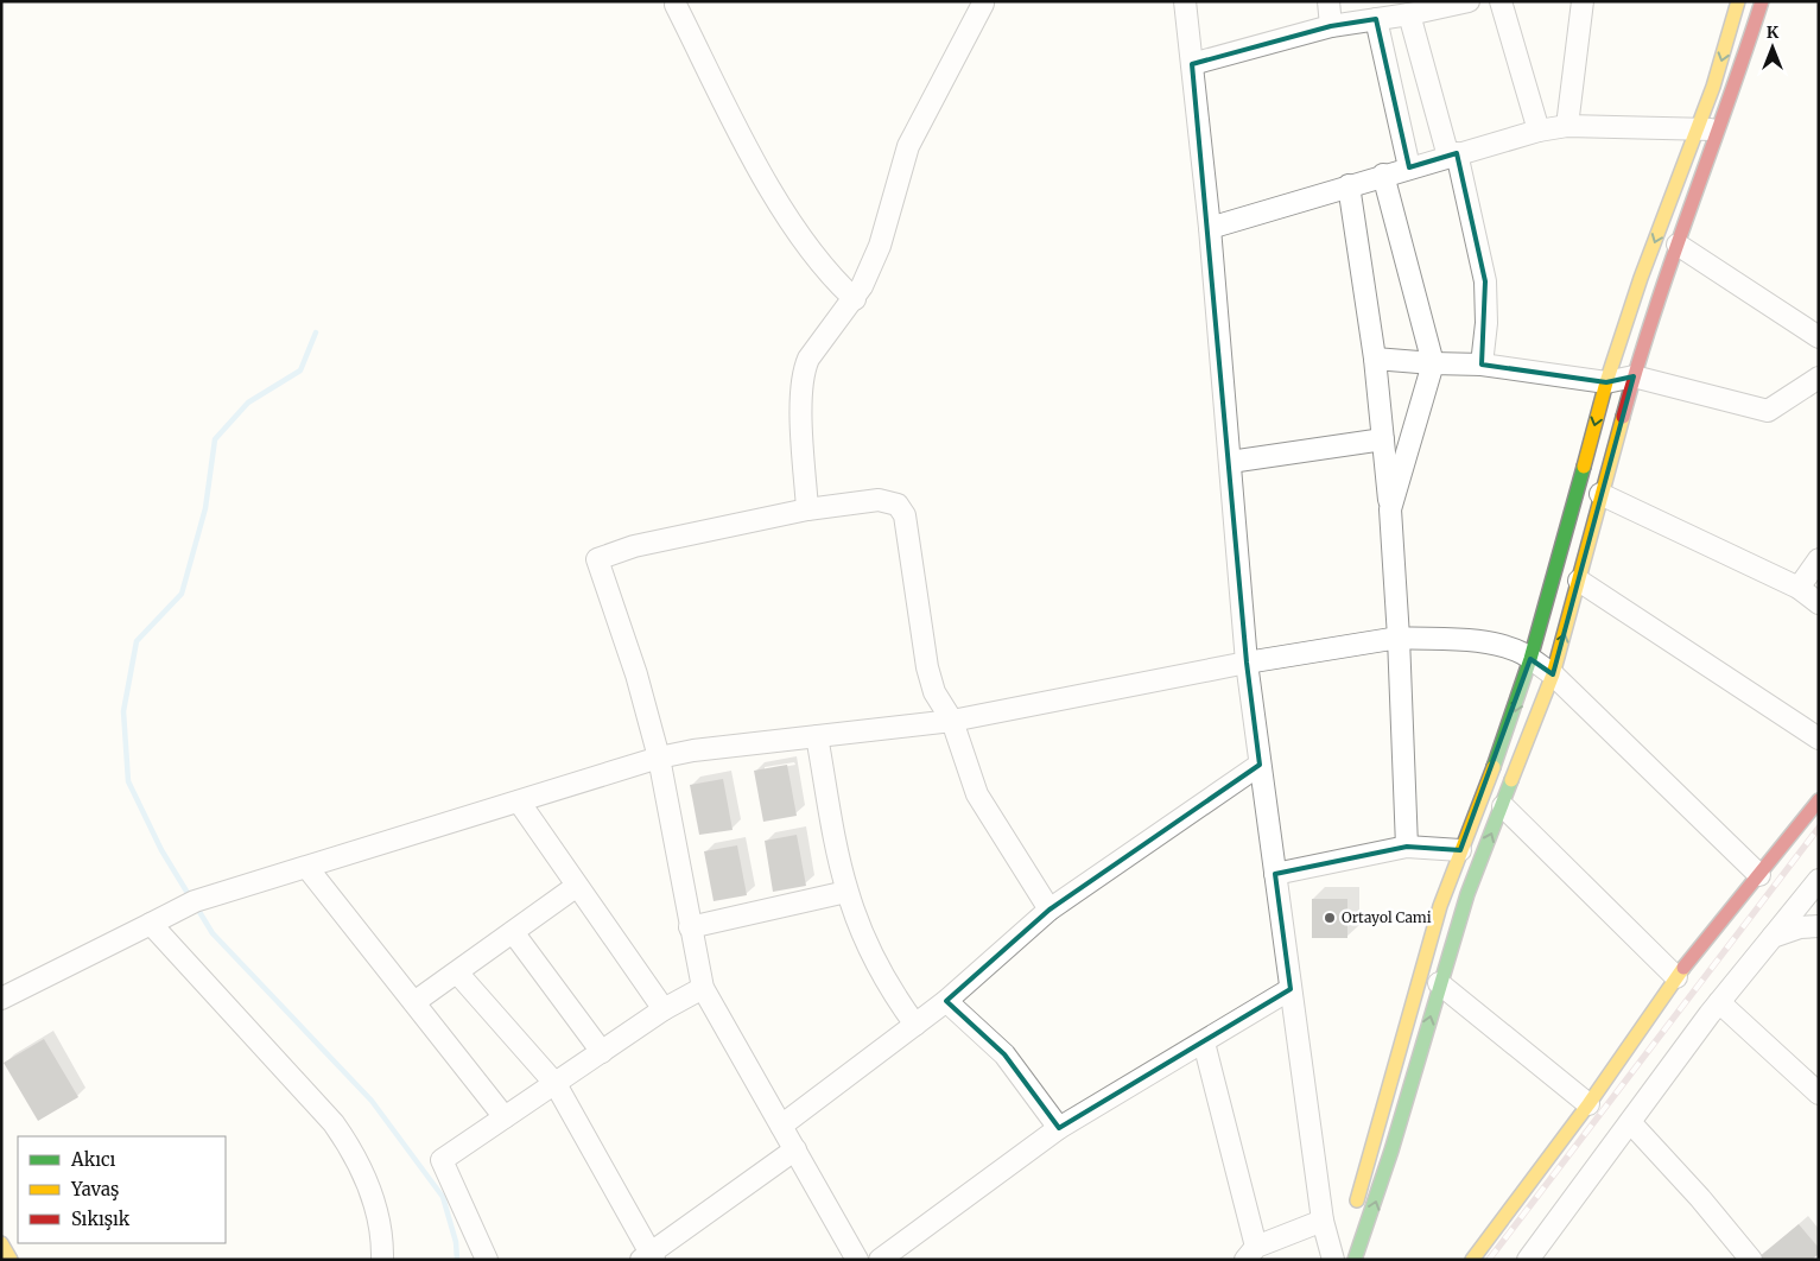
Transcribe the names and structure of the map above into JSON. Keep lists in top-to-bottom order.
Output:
{
  "places": ["Ortayol Cami"],
  "legend": ["Akıcı", "Yavaş", "Sıkışık"],
  "north": "top"
}
